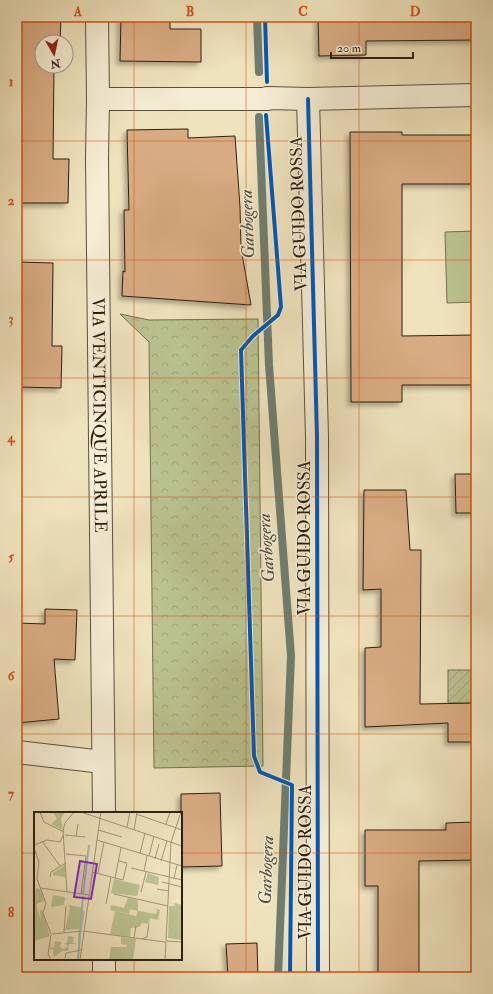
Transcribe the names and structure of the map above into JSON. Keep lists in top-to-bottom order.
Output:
{
  "streets": {
    "street": ["VIA GUIDO ROSSA", "VIA VENTICINQUE APRILE"]
  },
  "water": ["Garbogera"],
  "scale_bar": "20 m",
  "north": "bottom",
  "grid": {
    "columns": [
      "A",
      "B",
      "C",
      "D"
    ],
    "rows": [
      "1",
      "2",
      "3",
      "4",
      "5",
      "6",
      "7",
      "8"
    ]
  }
}
